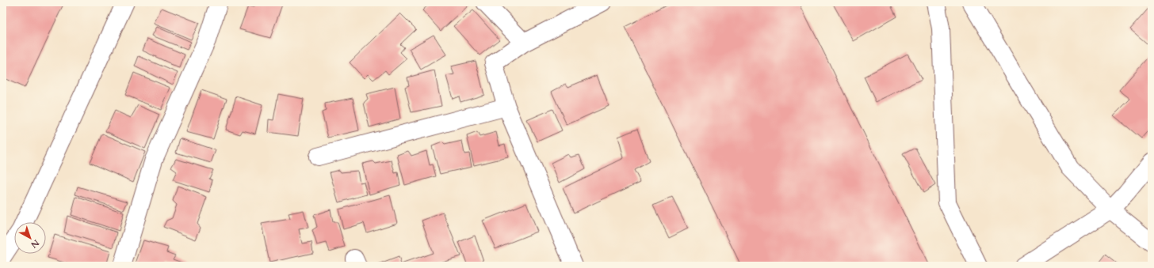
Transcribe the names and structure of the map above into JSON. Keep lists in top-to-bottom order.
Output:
{
  "north": "bottom right"
}
